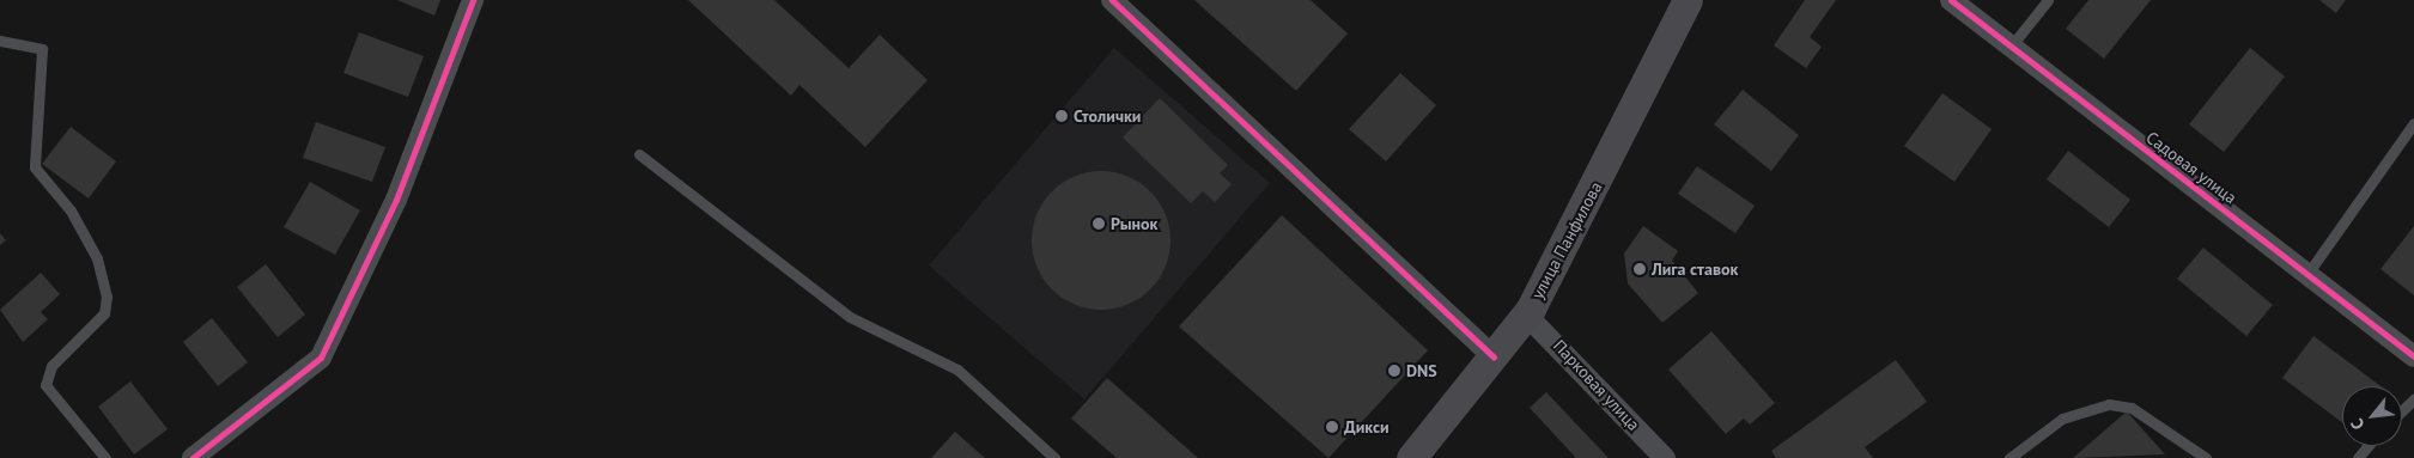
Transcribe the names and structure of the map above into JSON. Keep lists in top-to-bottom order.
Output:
{
  "streets": {
    "main road": ["улица Панфилова"],
    "street": ["Садовая улица", "Парковая улица"]
  },
  "crossings": [
    ["улица Панфилова", "Парковая улица"]
  ],
  "places": [
    "Столички",
    "Рынок",
    "Лига ставок",
    "DNS",
    "Дикси"
  ],
  "north": "bottom left"
}
